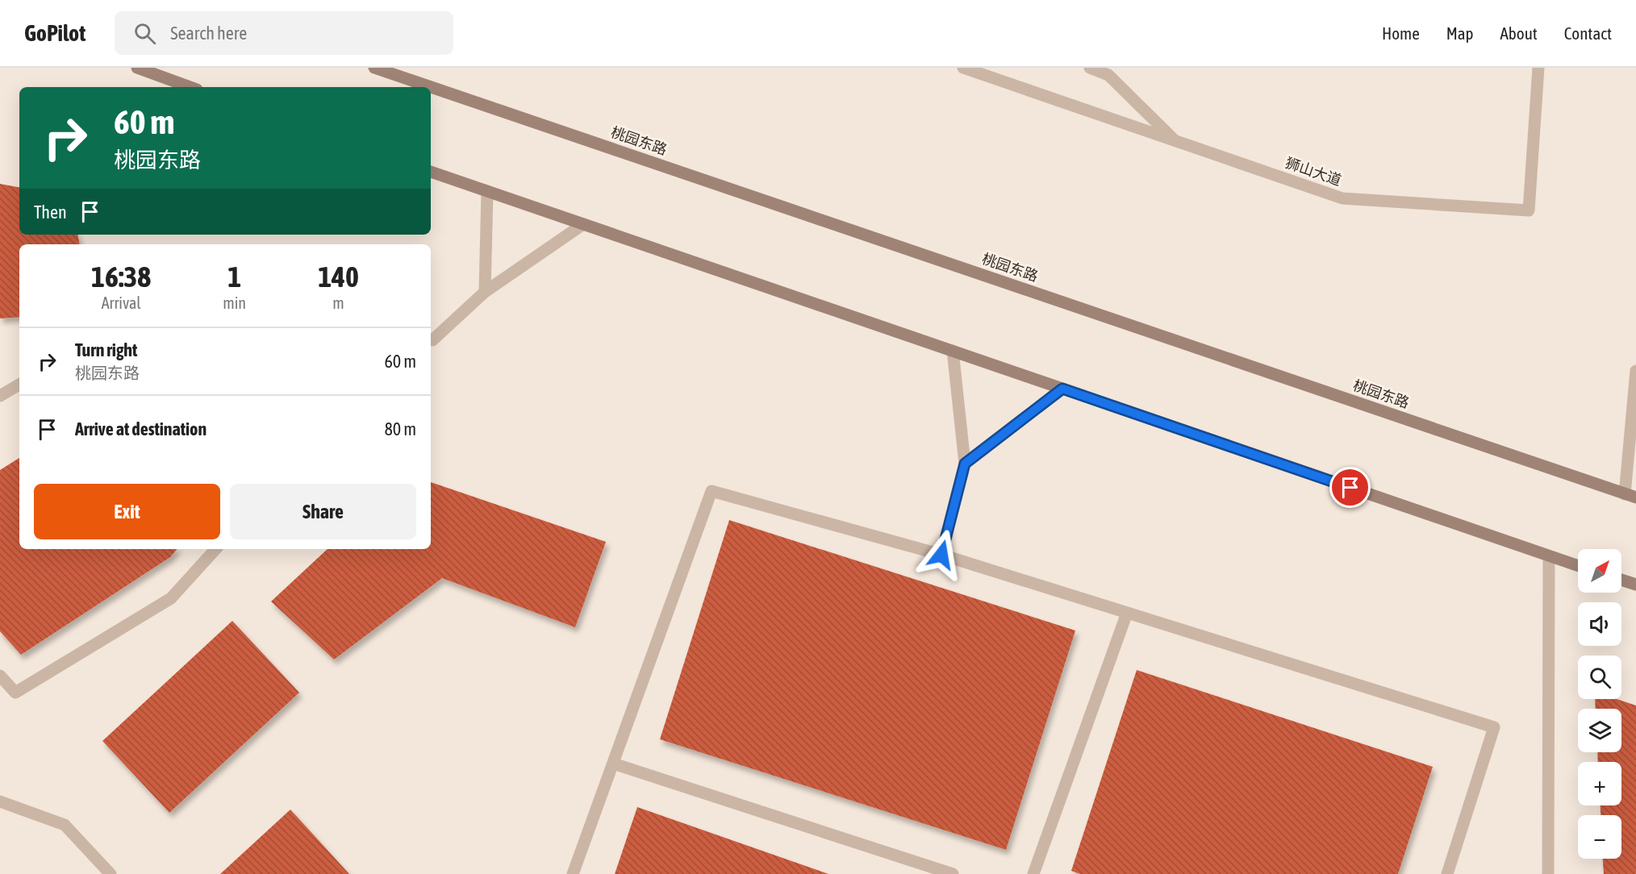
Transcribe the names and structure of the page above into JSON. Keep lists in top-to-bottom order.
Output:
{
  "streets": {
    "main road": ["桃园东路"],
    "street": ["狮山大道"]
  },
  "north": "top right",
  "page": {
    "header": "GoPilot",
    "search": "Search here",
    "nav": [
      "Home",
      "Map",
      "About",
      "Contact"
    ],
    "turn": ["60 m", "桃园东路"],
    "then": "Then",
    "eta": [
      "16:38",
      "Arrival",
      "1",
      "min",
      "140",
      "m"
    ],
    "list": [
      {
        "name": "Turn right",
        "note": "桃园东路",
        "value": "60 m"
      },
      {
        "name": "Arrive at destination",
        "value": "80 m"
      }
    ],
    "buttons": ["Exit", "Share"],
    "map_buttons": ["+", "−"]
  }
}
